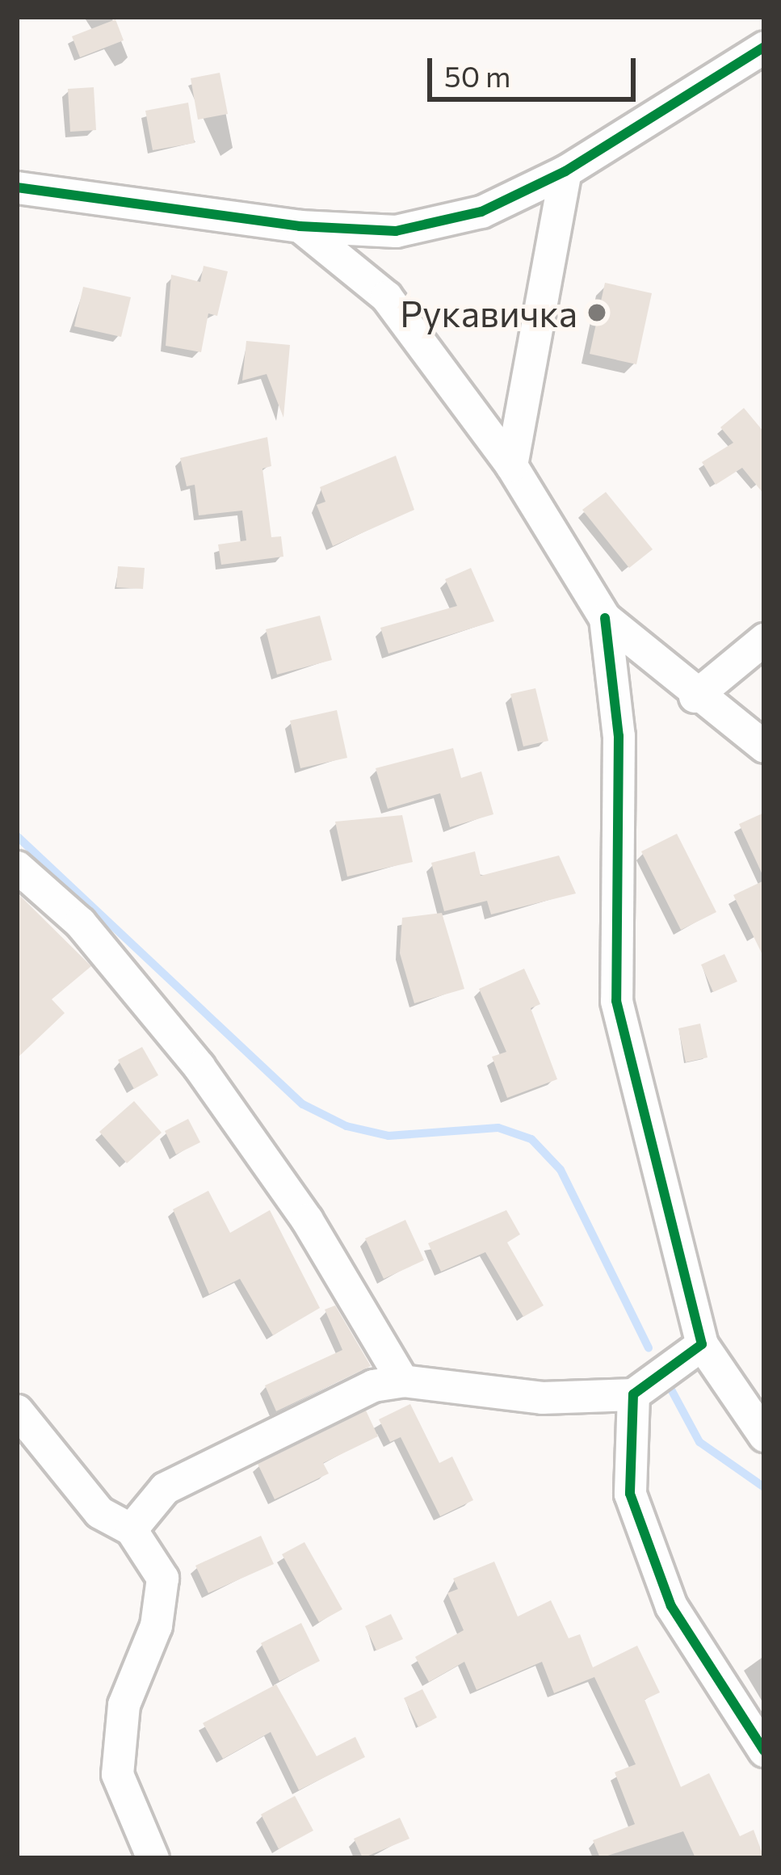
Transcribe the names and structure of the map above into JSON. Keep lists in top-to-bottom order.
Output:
{
  "places": ["Рукавичка"],
  "scale_bar": "50 m"
}
